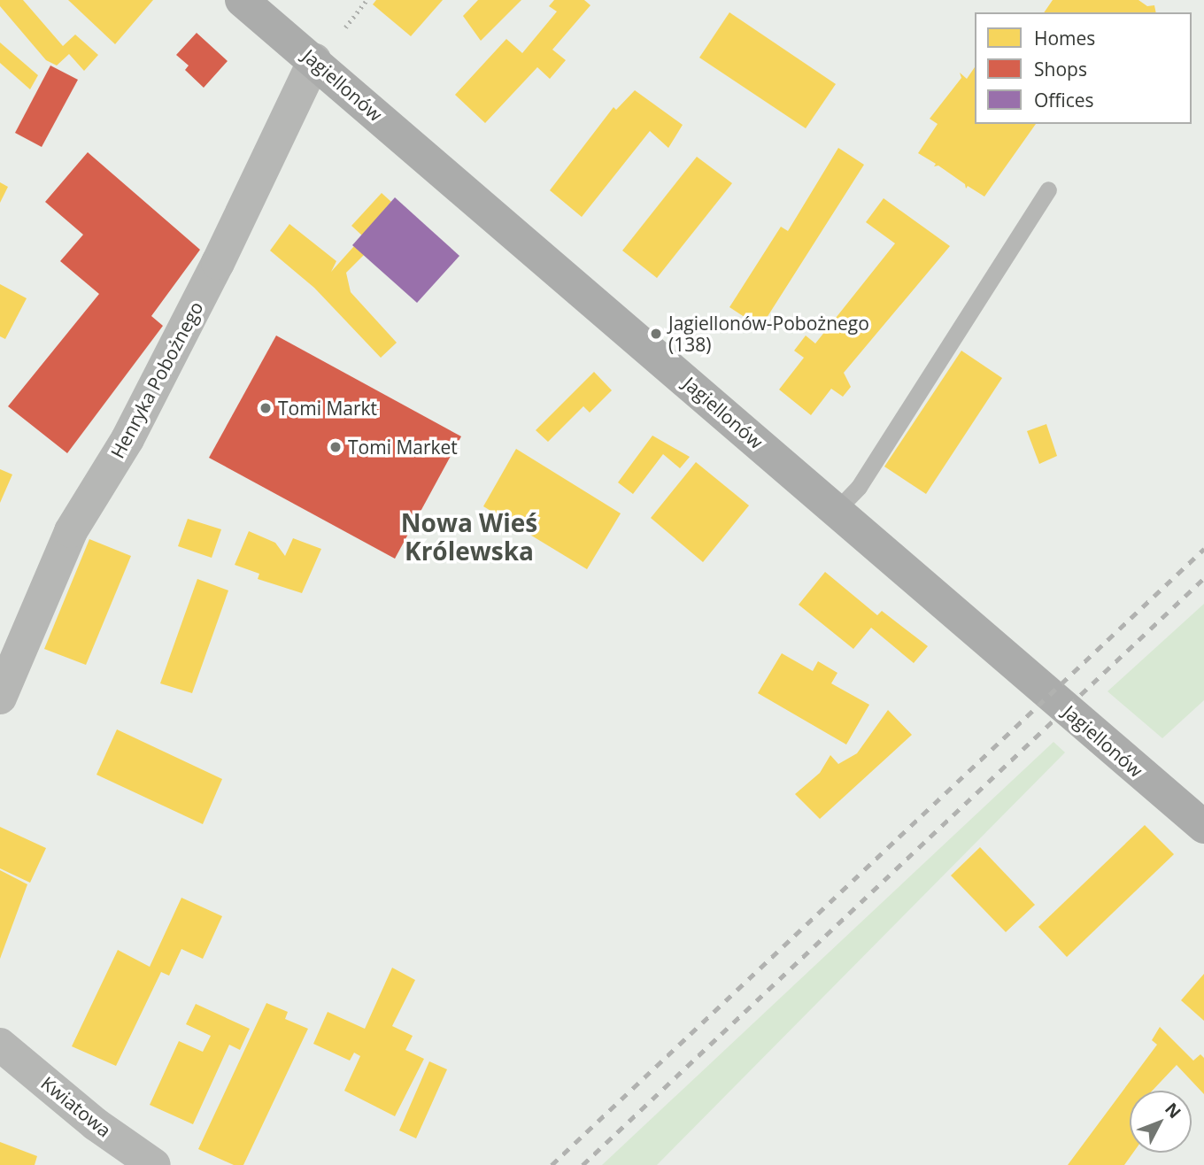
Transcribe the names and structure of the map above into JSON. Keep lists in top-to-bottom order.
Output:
{
  "streets": {
    "street": ["Jagiellonów", "Henryka Pobożnego", "Kwiatowa"]
  },
  "crossings": [
    ["Jagiellonów", "Henryka Pobożnego"]
  ],
  "districts": ["Nowa Wieś Królewska"],
  "places": ["Jagiellonów-Pobożnego (138)", "Tomi Markt", "Tomi Market"],
  "legend": ["Homes", "Shops", "Offices"],
  "north": "top right"
}
